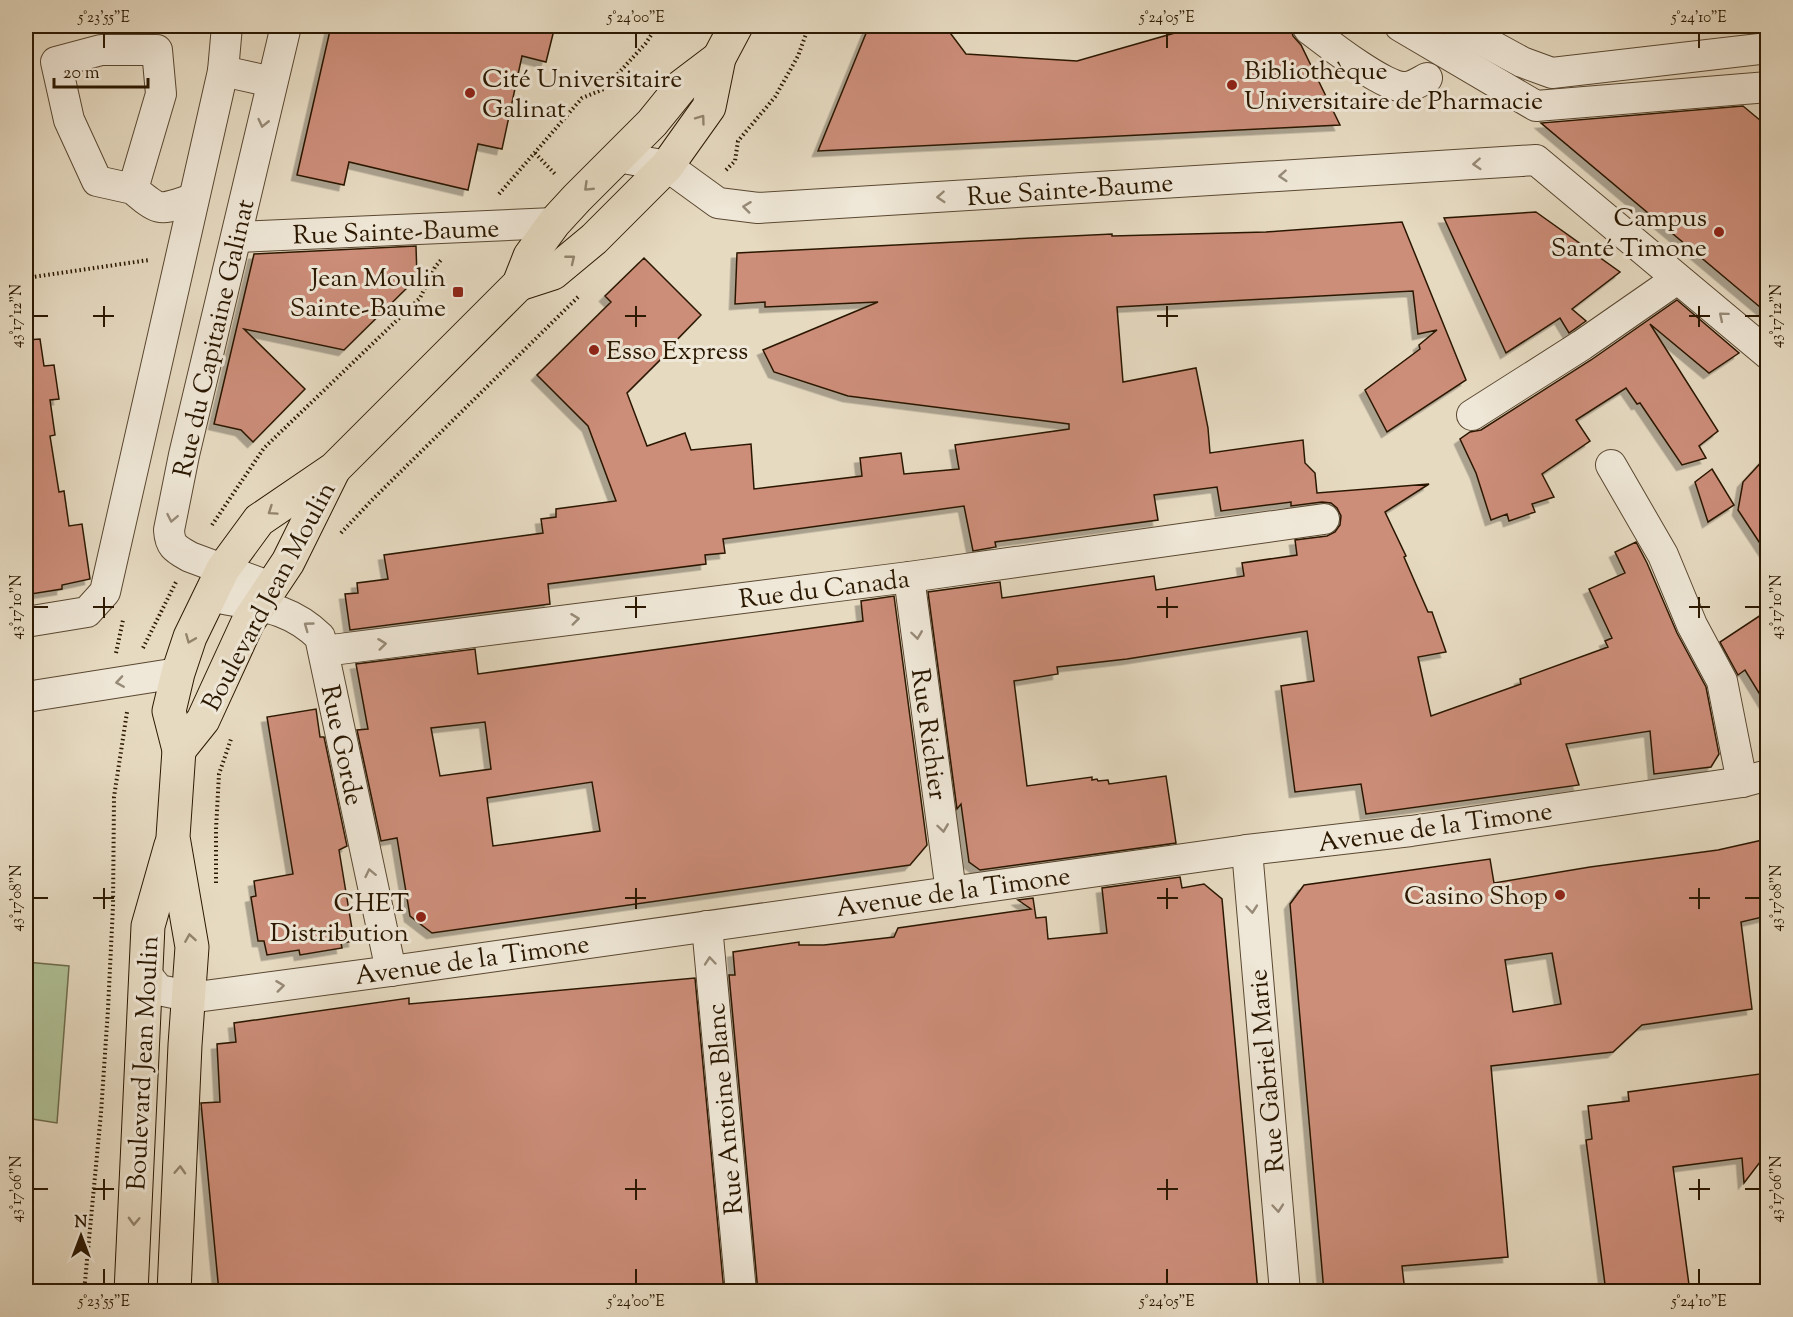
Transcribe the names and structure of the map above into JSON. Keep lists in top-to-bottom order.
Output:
{
  "streets": {
    "main road": ["Boulevard Jean Moulin"],
    "street": [
      "Rue Sainte-Baume",
      "Rue du Capitaine Galinat",
      "Rue du Canada",
      "Rue Richier",
      "Rue Gorde",
      "Avenue de la Timone",
      "Rue Gabriel Marie",
      "Rue Antoine Blanc"
    ]
  },
  "crossings": [
    ["Rue Sainte-Baume", "Rue du Capitaine Galinat"],
    ["Rue Sainte-Baume", "Boulevard Jean Moulin"],
    ["Rue du Capitaine Galinat", "Boulevard Jean Moulin"],
    ["Rue du Capitaine Galinat", "Rue Gorde"],
    ["Rue du Canada", "Rue Richier"],
    ["Rue du Canada", "Rue Gorde"],
    ["Boulevard Jean Moulin", "Rue Gorde"],
    ["Boulevard Jean Moulin", "Avenue de la Timone"],
    ["Rue Richier", "Avenue de la Timone"],
    ["Rue Gorde", "Avenue de la Timone"],
    ["Avenue de la Timone", "Rue Gabriel Marie"],
    ["Avenue de la Timone", "Rue Antoine Blanc"]
  ],
  "one_way": [
    "Rue du Canada",
    "Rue Richier",
    "Rue Gorde",
    "Rue Gabriel Marie",
    "Rue Antoine Blanc"
  ],
  "places": {
    "other": [
      "Bibliothèque Universitaire de Pharmacie",
      "Cité Universitaire Galinat",
      "Campus Santé Timone",
      "Esso Express",
      "Casino Shop",
      "CHET Distribution"
    ],
    "transit": ["Jean Moulin Sainte-Baume"]
  },
  "scale_bar": "20 m",
  "north": "top",
  "coordinates": [
    "5°23'55\"E",
    "5°24'00\"E",
    "5°24'05\"E",
    "5°24'10\"E",
    "43°17'12\"N",
    "43°17'10\"N",
    "43°17'08\"N",
    "43°17'06\"N"
  ]
}
